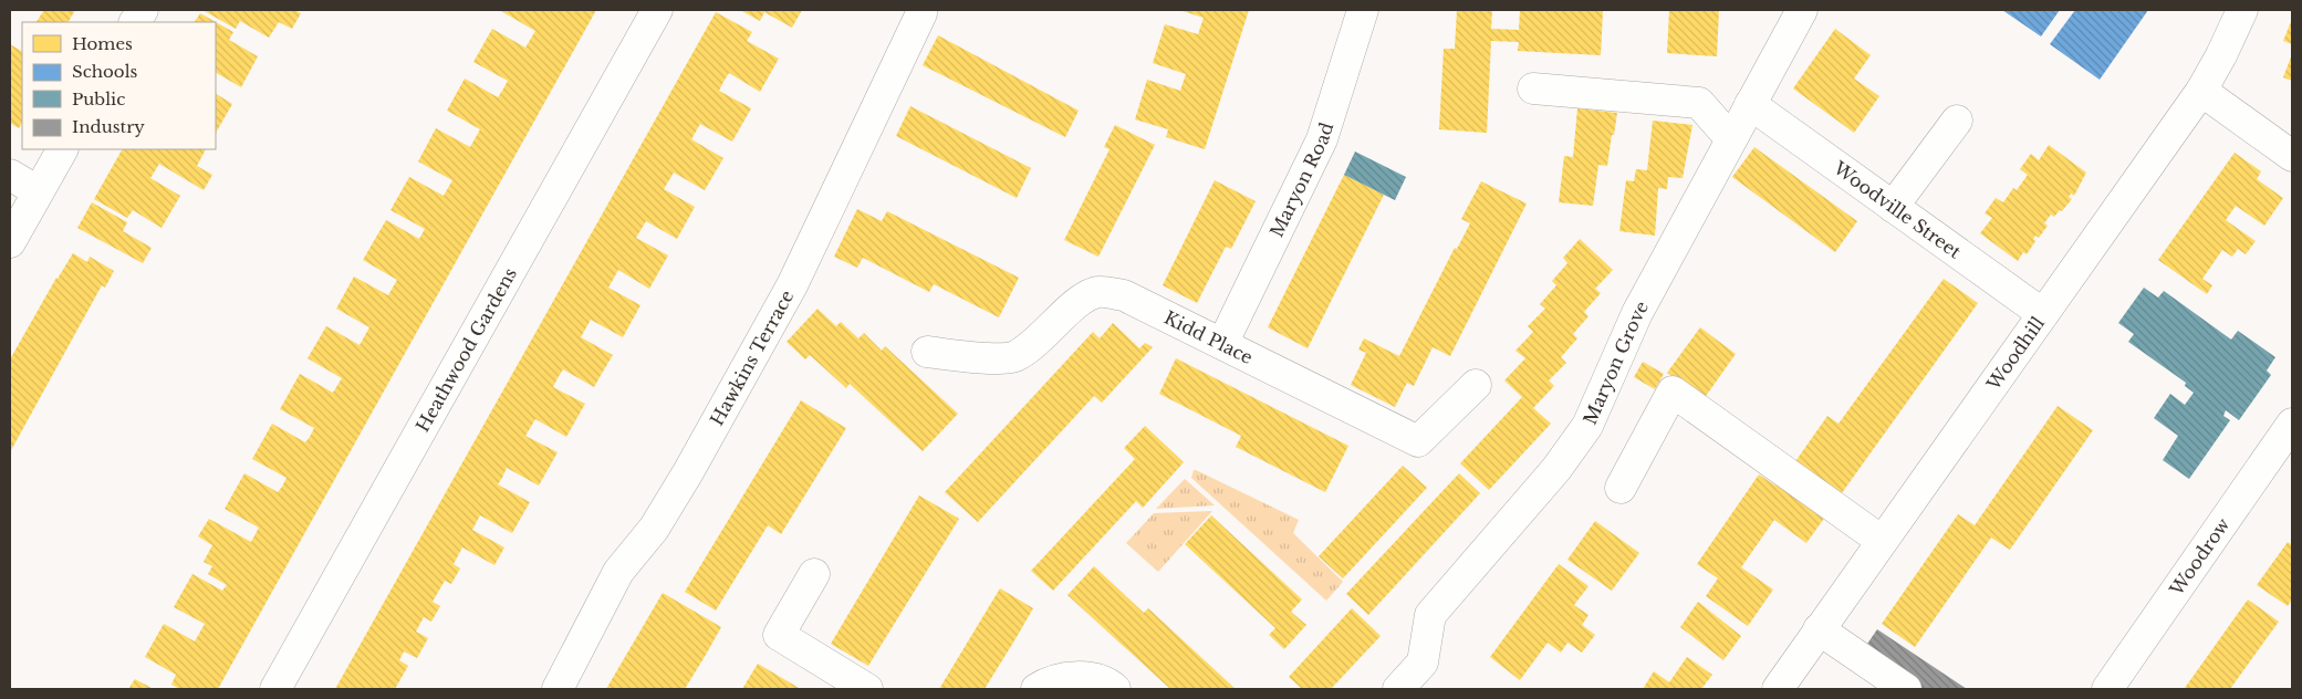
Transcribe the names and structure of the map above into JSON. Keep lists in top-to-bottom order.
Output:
{
  "streets": {
    "street": [
      "Maryon Road",
      "Woodville Street",
      "Kidd Place",
      "Heathwood Gardens",
      "Woodhill",
      "Hawkins Terrace",
      "Maryon Grove",
      "Woodrow"
    ]
  },
  "crossings": [
    ["Maryon Road", "Kidd Place"],
    ["Woodville Street", "Woodhill"],
    ["Woodville Street", "Maryon Grove"]
  ],
  "legend": [
    "Homes",
    "Schools",
    "Public",
    "Industry"
  ]
}
